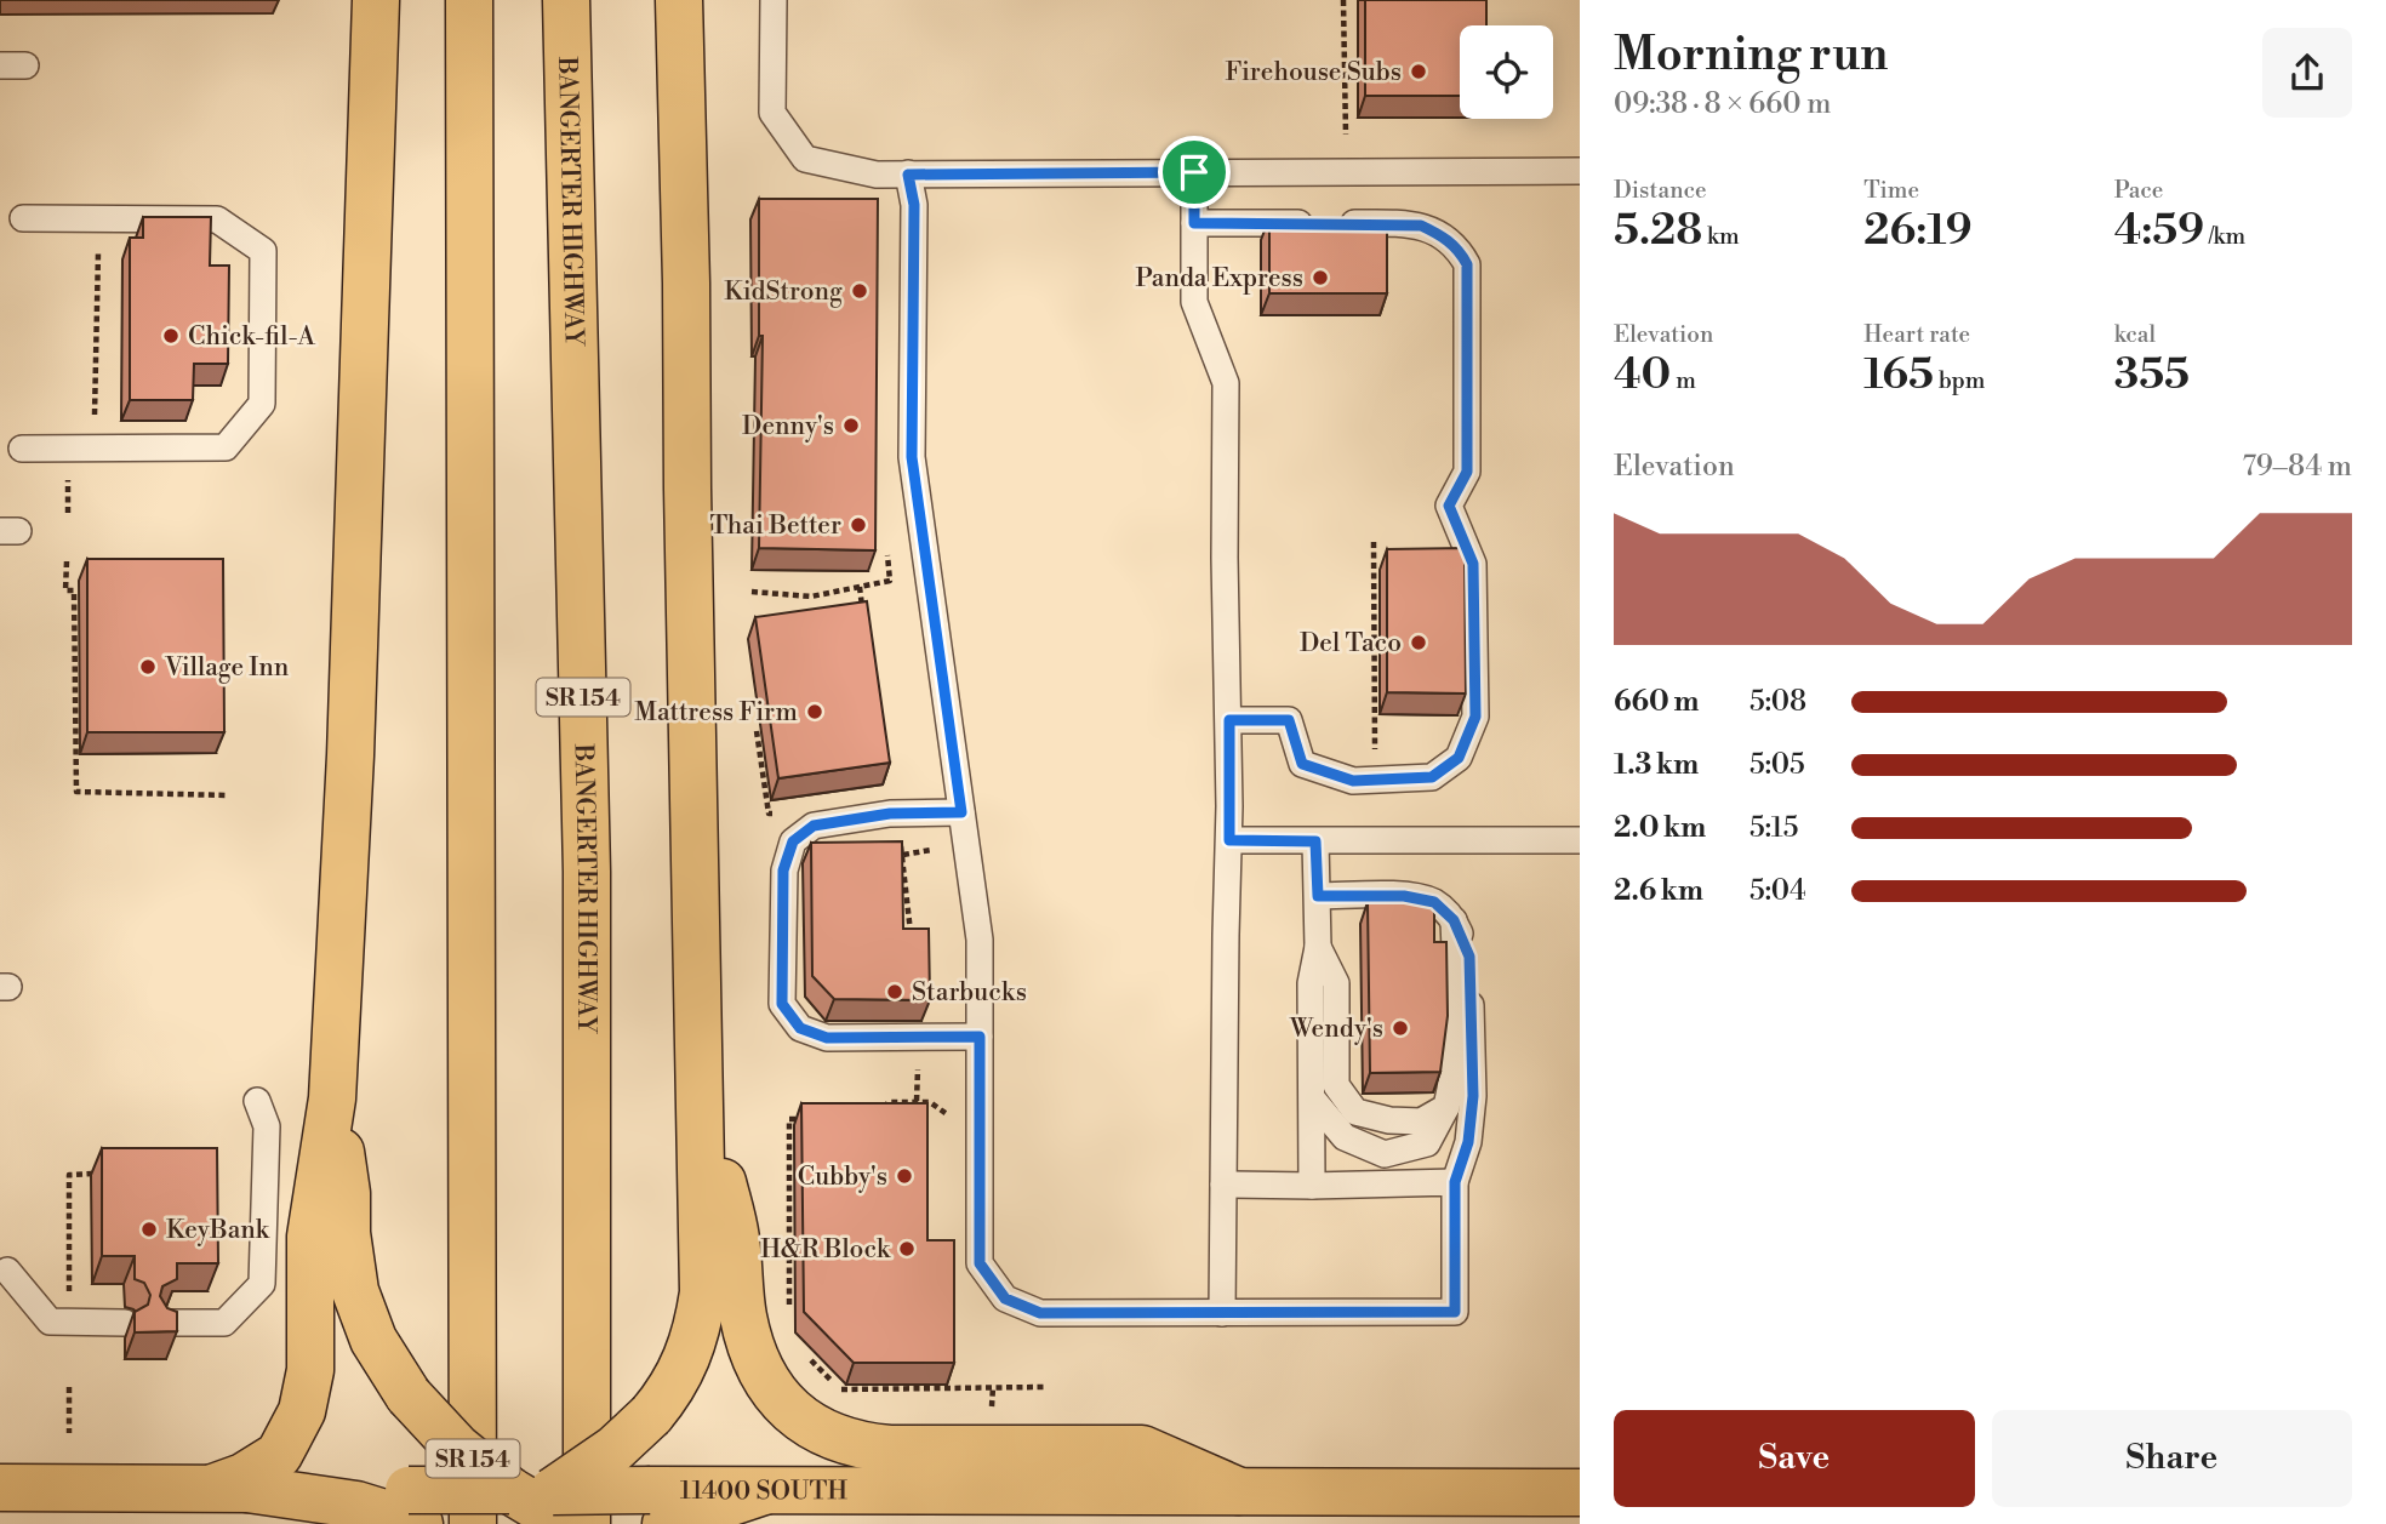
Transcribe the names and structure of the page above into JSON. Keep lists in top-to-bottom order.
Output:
{
  "streets": {
    "main road": ["BANGERTER HIGHWAY", "SR 154", "11400 SOUTH"]
  },
  "places": [
    "Firehouse Subs",
    "Panda Express",
    "KidStrong",
    "Chick-fil-A",
    "Denny's",
    "Thai Better",
    "Del Taco",
    "Village Inn",
    "Mattress Firm",
    "Starbucks",
    "Wendy's",
    "Cubby's",
    "KeyBank",
    "H&R Block"
  ],
  "page": {
    "heading": ["Morning run", "09:38 · 8 × 660 m"],
    "stats": [
      ["Distance", "5.28 km"],
      ["Time", "26:19"],
      ["Pace", "4:59 /km"],
      ["Elevation", "40 m"],
      ["Heart rate", "165 bpm"],
      ["kcal", "355"]
    ],
    "chart": ["Elevation", "79–84 m"],
    "list": [
      {
        "name": "660 m",
        "note": "5:08"
      },
      {
        "name": "1.3 km",
        "note": "5:05"
      },
      {
        "name": "2.0 km",
        "note": "5:15"
      },
      {
        "name": "2.6 km",
        "note": "5:04"
      }
    ],
    "buttons": ["Save", "Share"]
  }
}
